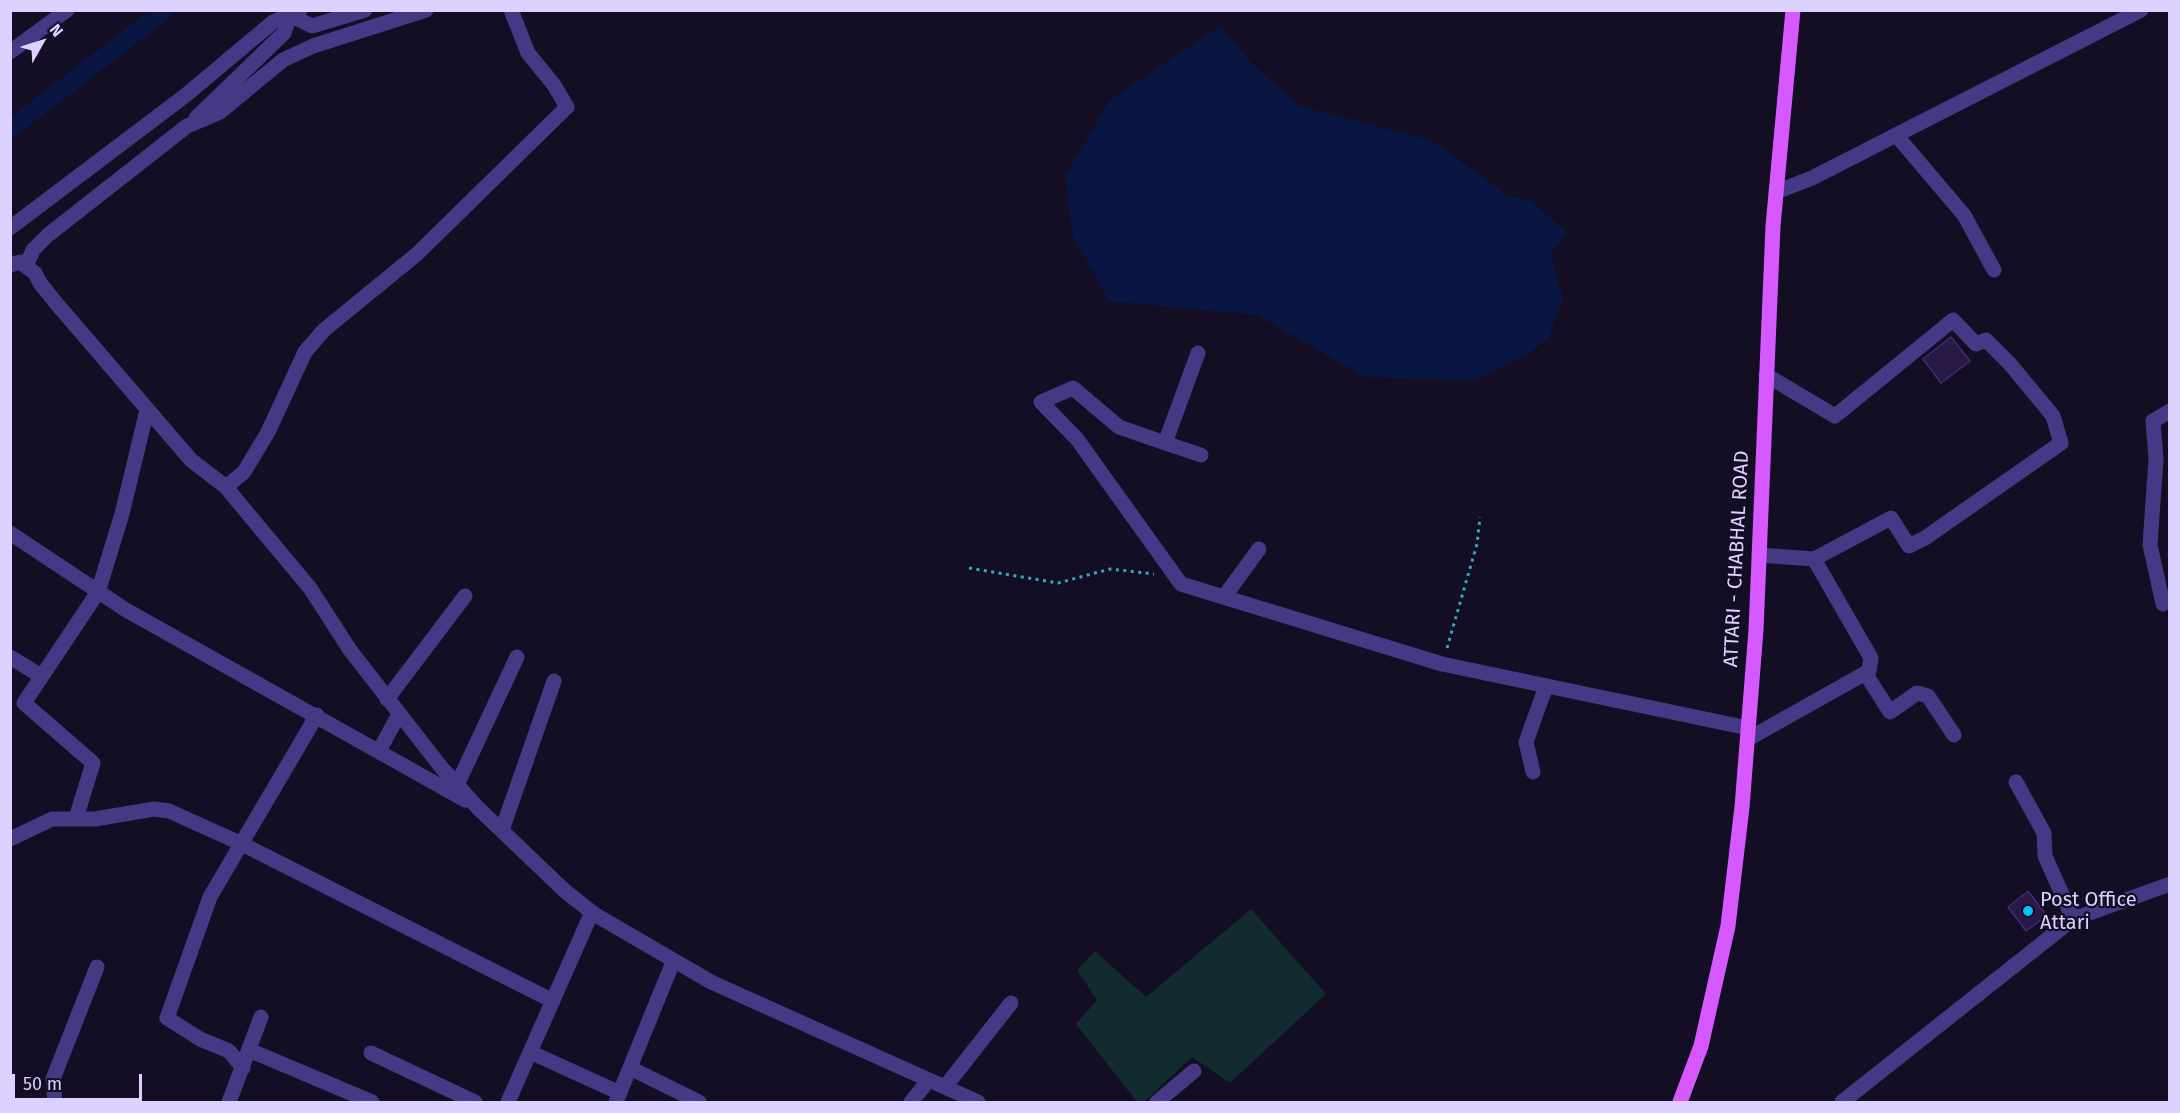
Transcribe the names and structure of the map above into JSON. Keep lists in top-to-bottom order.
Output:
{
  "streets": {
    "main road": ["ATTARI - CHABHAL ROAD"]
  },
  "places": ["Post Office Attari"],
  "scale_bar": "50 m",
  "north": "top right"
}
